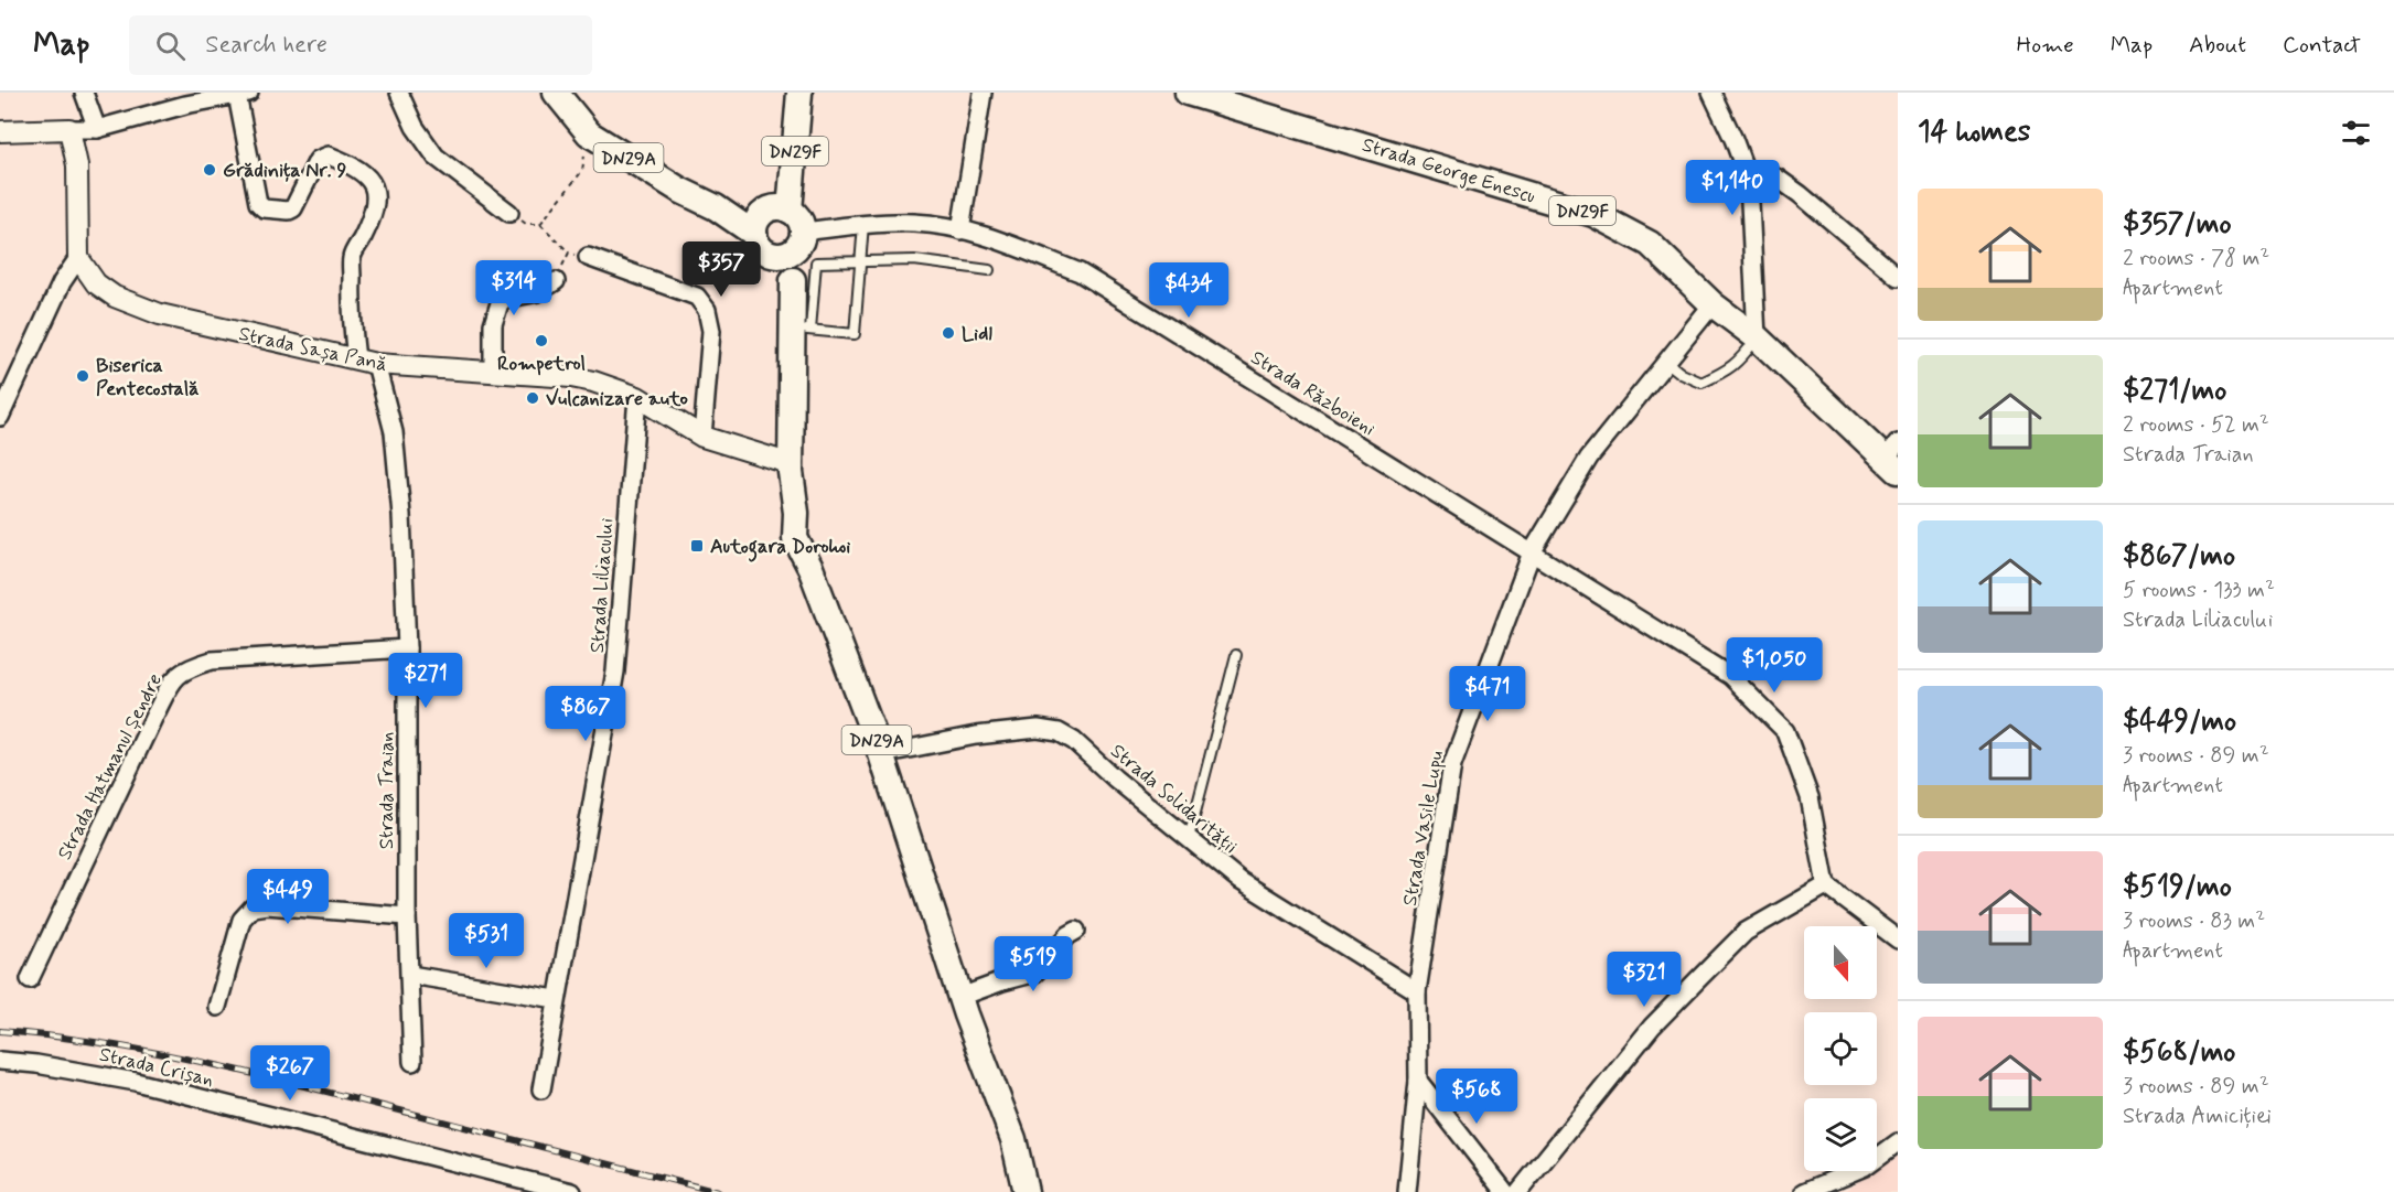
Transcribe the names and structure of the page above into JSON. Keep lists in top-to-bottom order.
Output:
{
  "streets": {
    "main road": ["DN29F", "DN29A", "Strada George Enescu"],
    "street": [
      "Strada Sașa Pană",
      "Strada Războieni",
      "Strada Liliacului",
      "Strada Hatmanul Șendre",
      "Strada Traian",
      "Strada Solidarității",
      "Strada Vasile Lupu",
      "Strada Crișan"
    ]
  },
  "crossings": [
    ["DN29F", "DN29A"],
    ["DN29F", "Strada Războieni"],
    ["DN29A", "Strada Sașa Pană"],
    ["DN29A", "Strada Războieni"],
    ["DN29A", "Strada Solidarității"],
    ["Strada George Enescu", "Strada Vasile Lupu"],
    ["Strada Sașa Pană", "Strada Liliacului"],
    ["Strada Sașa Pană", "Strada Traian"],
    ["Strada Războieni", "Strada Vasile Lupu"],
    ["Strada Hatmanul Șendre", "Strada Traian"],
    ["Strada Solidarității", "Strada Vasile Lupu"]
  ],
  "places": {
    "other": [
      "Grădinița Nr. 9",
      "Lidl",
      "Rompetrol",
      "Biserica Pentecostală",
      "Vulcanizare auto"
    ],
    "transit": ["Autogara Dorohoi"]
  },
  "north": "bottom",
  "page": {
    "header": "Map",
    "search": "Search here",
    "nav": [
      "Home",
      "Map",
      "About",
      "Contact"
    ],
    "heading": "14 homes",
    "price": [
      "$1,140",
      "$357",
      "$314",
      "$434",
      "$1,050",
      "$271",
      "$471",
      "$867",
      "$449",
      "$531",
      "$519",
      "$321",
      "$267",
      "$568"
    ],
    "list": [
      {
        "name": "$357/mo",
        "note": "2 rooms · 78 m² · Apartment"
      },
      {
        "name": "$271/mo",
        "note": "2 rooms · 52 m² · Strada Traian"
      },
      {
        "name": "$867/mo",
        "note": "5 rooms · 133 m² · Strada Liliacului"
      },
      {
        "name": "$449/mo",
        "note": "3 rooms · 89 m² · Apartment"
      },
      {
        "name": "$519/mo",
        "note": "3 rooms · 83 m² · Apartment"
      },
      {
        "name": "$568/mo",
        "note": "3 rooms · 89 m² · Strada Amiciției"
      }
    ]
  }
}
